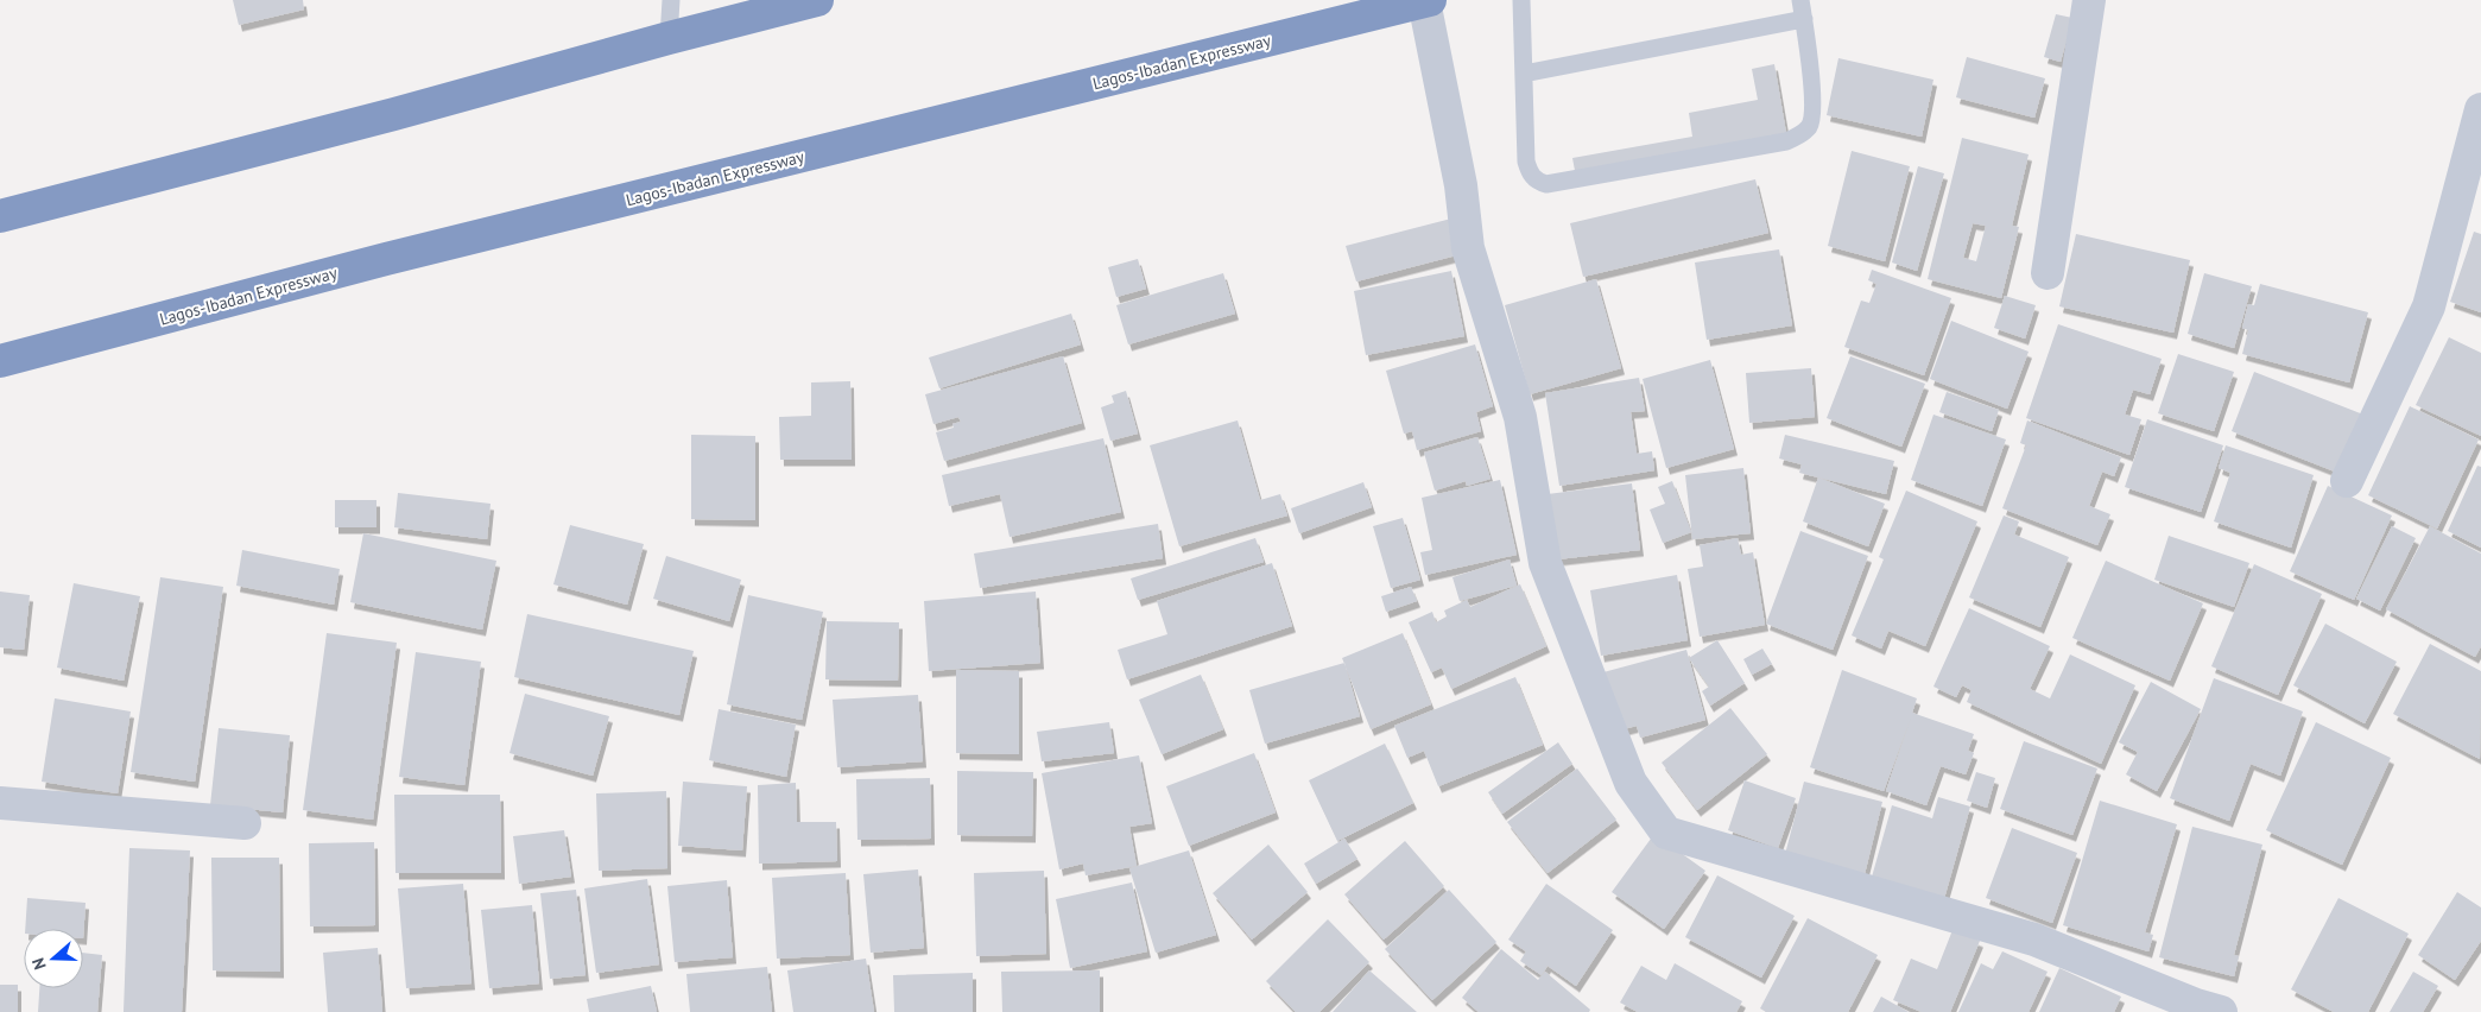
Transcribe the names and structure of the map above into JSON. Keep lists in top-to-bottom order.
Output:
{
  "streets": {
    "highway": ["Lagos-Ibadan Expressway"]
  },
  "north": "left"
}
